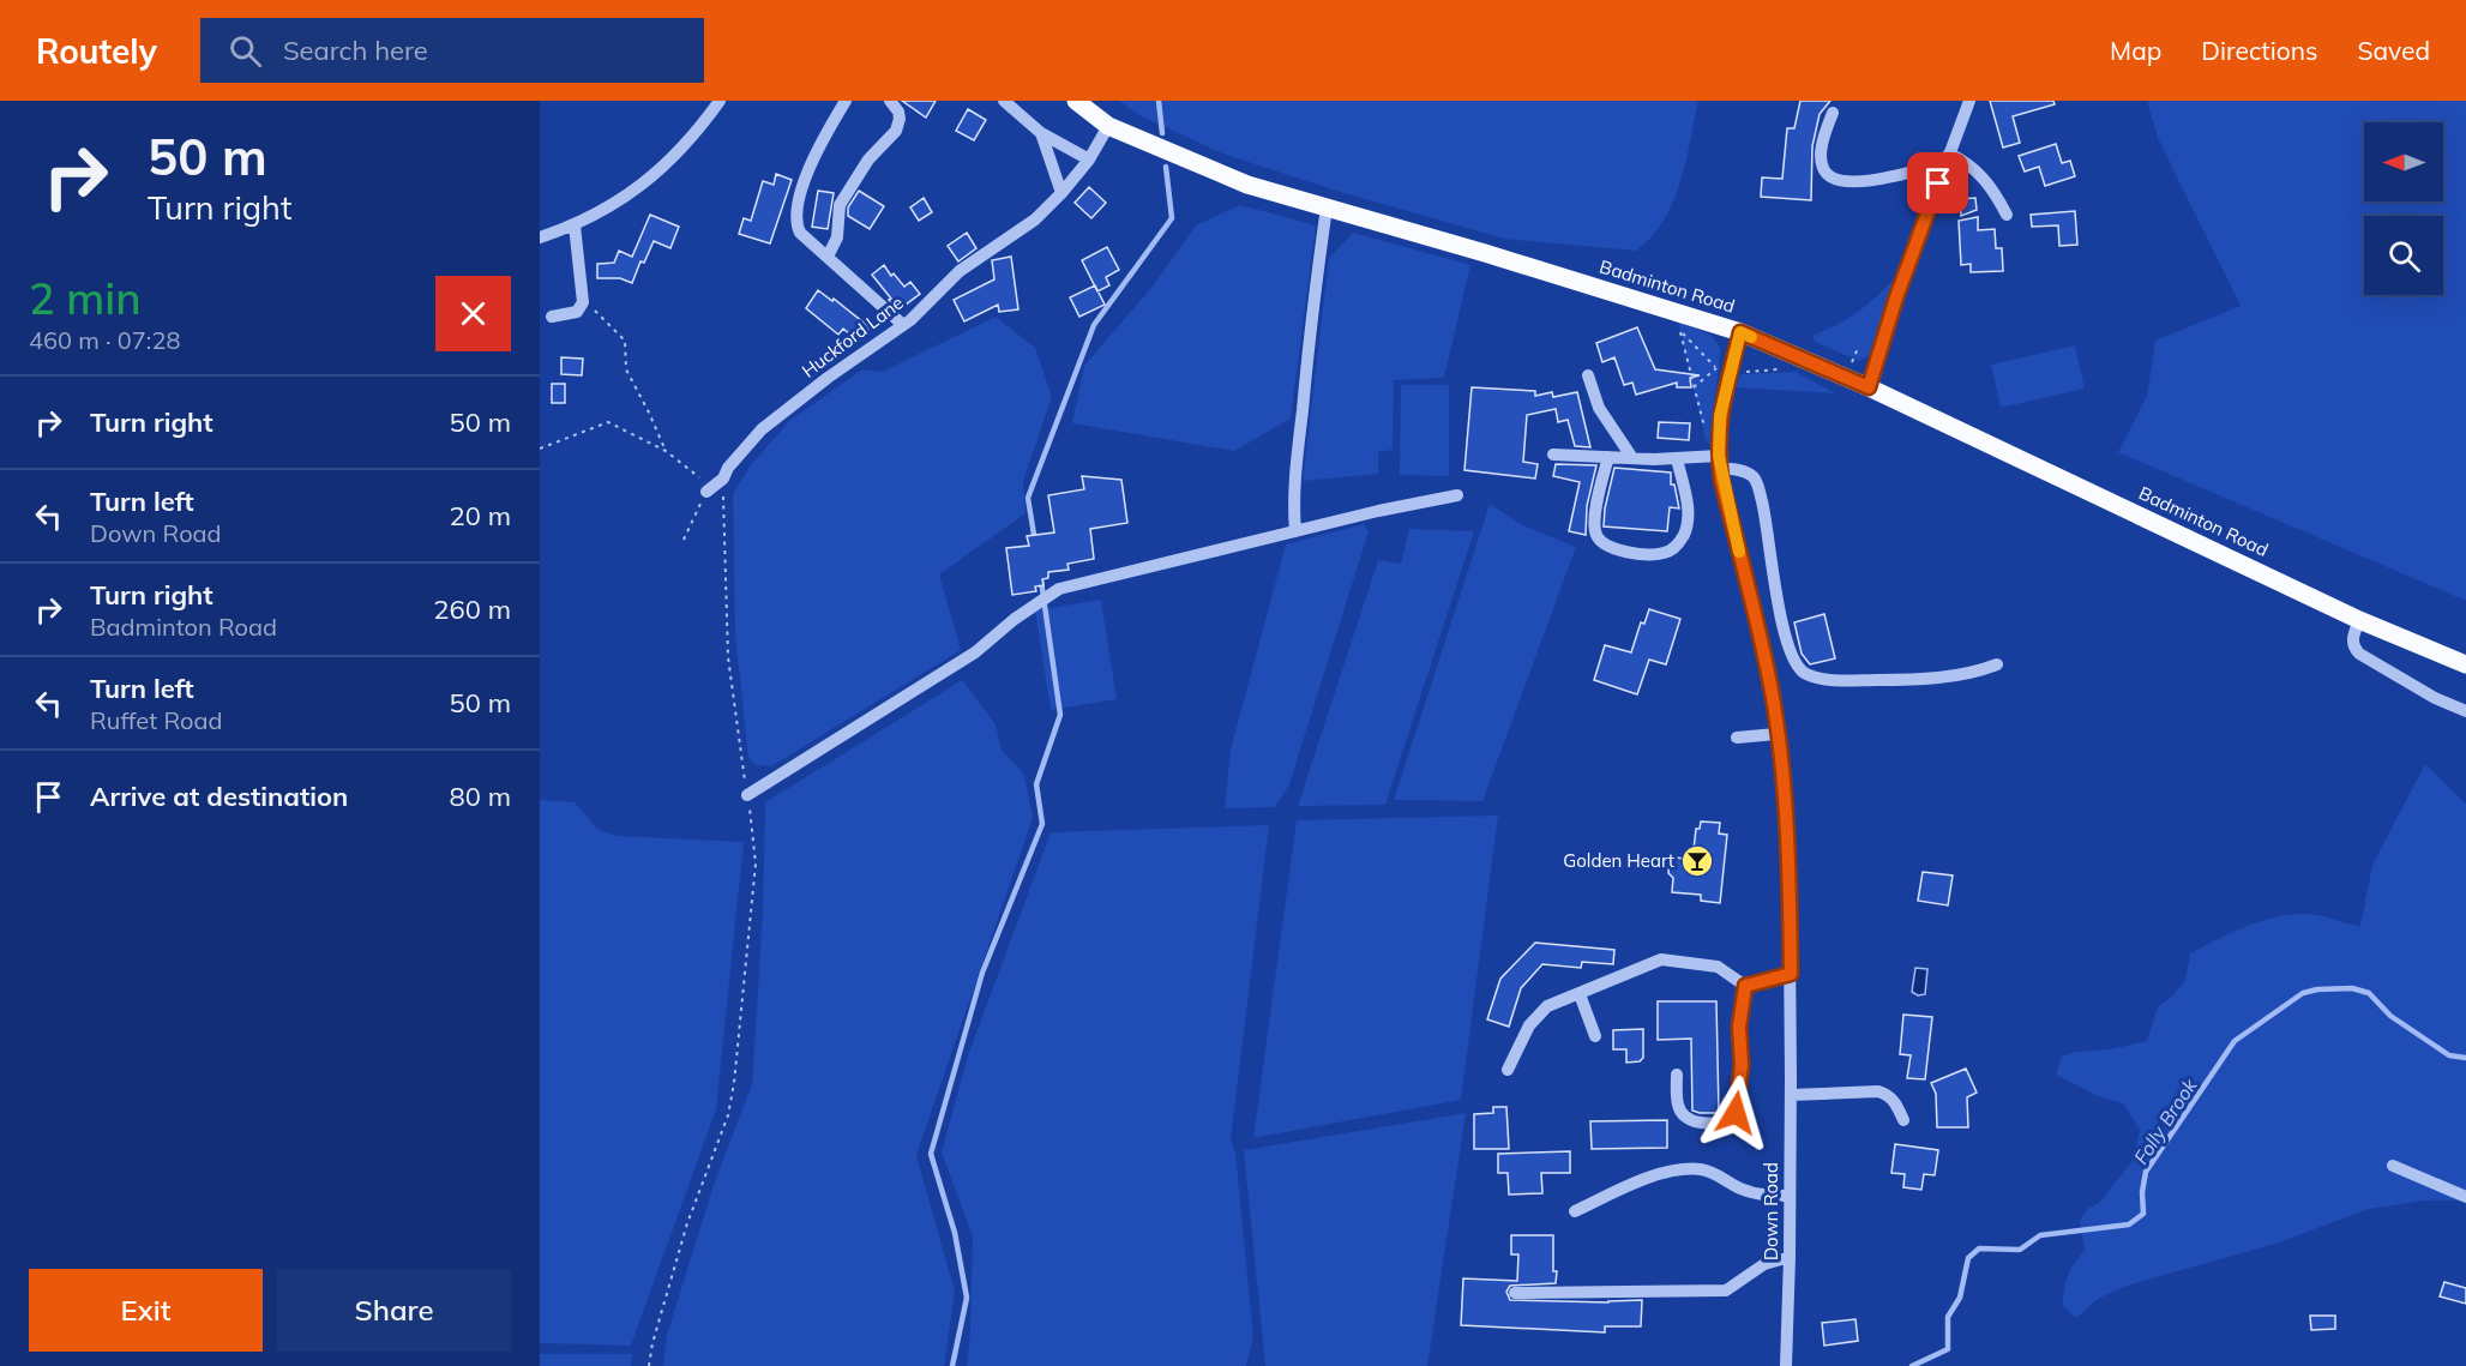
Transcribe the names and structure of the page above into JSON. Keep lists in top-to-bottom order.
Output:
{
  "streets": {
    "main road": ["Badminton Road"],
    "street": ["Huckford Lane", "Down Road"]
  },
  "crossings": [
    ["Badminton Road", "Huckford Lane"],
    ["Badminton Road", "Down Road"]
  ],
  "water": ["Folly Brook"],
  "places": {
    "bar": ["Golden Heart"]
  },
  "north": "left",
  "page": {
    "header": "Routely",
    "search": "Search here",
    "nav": ["Map", "Directions", "Saved"],
    "turn": ["50 m", "Turn right"],
    "heading": ["2 min", "460 m · 07:28"],
    "list": [
      {
        "name": "Turn right",
        "value": "50 m"
      },
      {
        "name": "Turn left",
        "note": "Down Road",
        "value": "20 m"
      },
      {
        "name": "Turn right",
        "note": "Badminton Road",
        "value": "260 m"
      },
      {
        "name": "Turn left",
        "note": "Ruffet Road",
        "value": "50 m"
      },
      {
        "name": "Arrive at destination",
        "value": "80 m"
      }
    ],
    "buttons": ["Exit", "Share"]
  }
}
